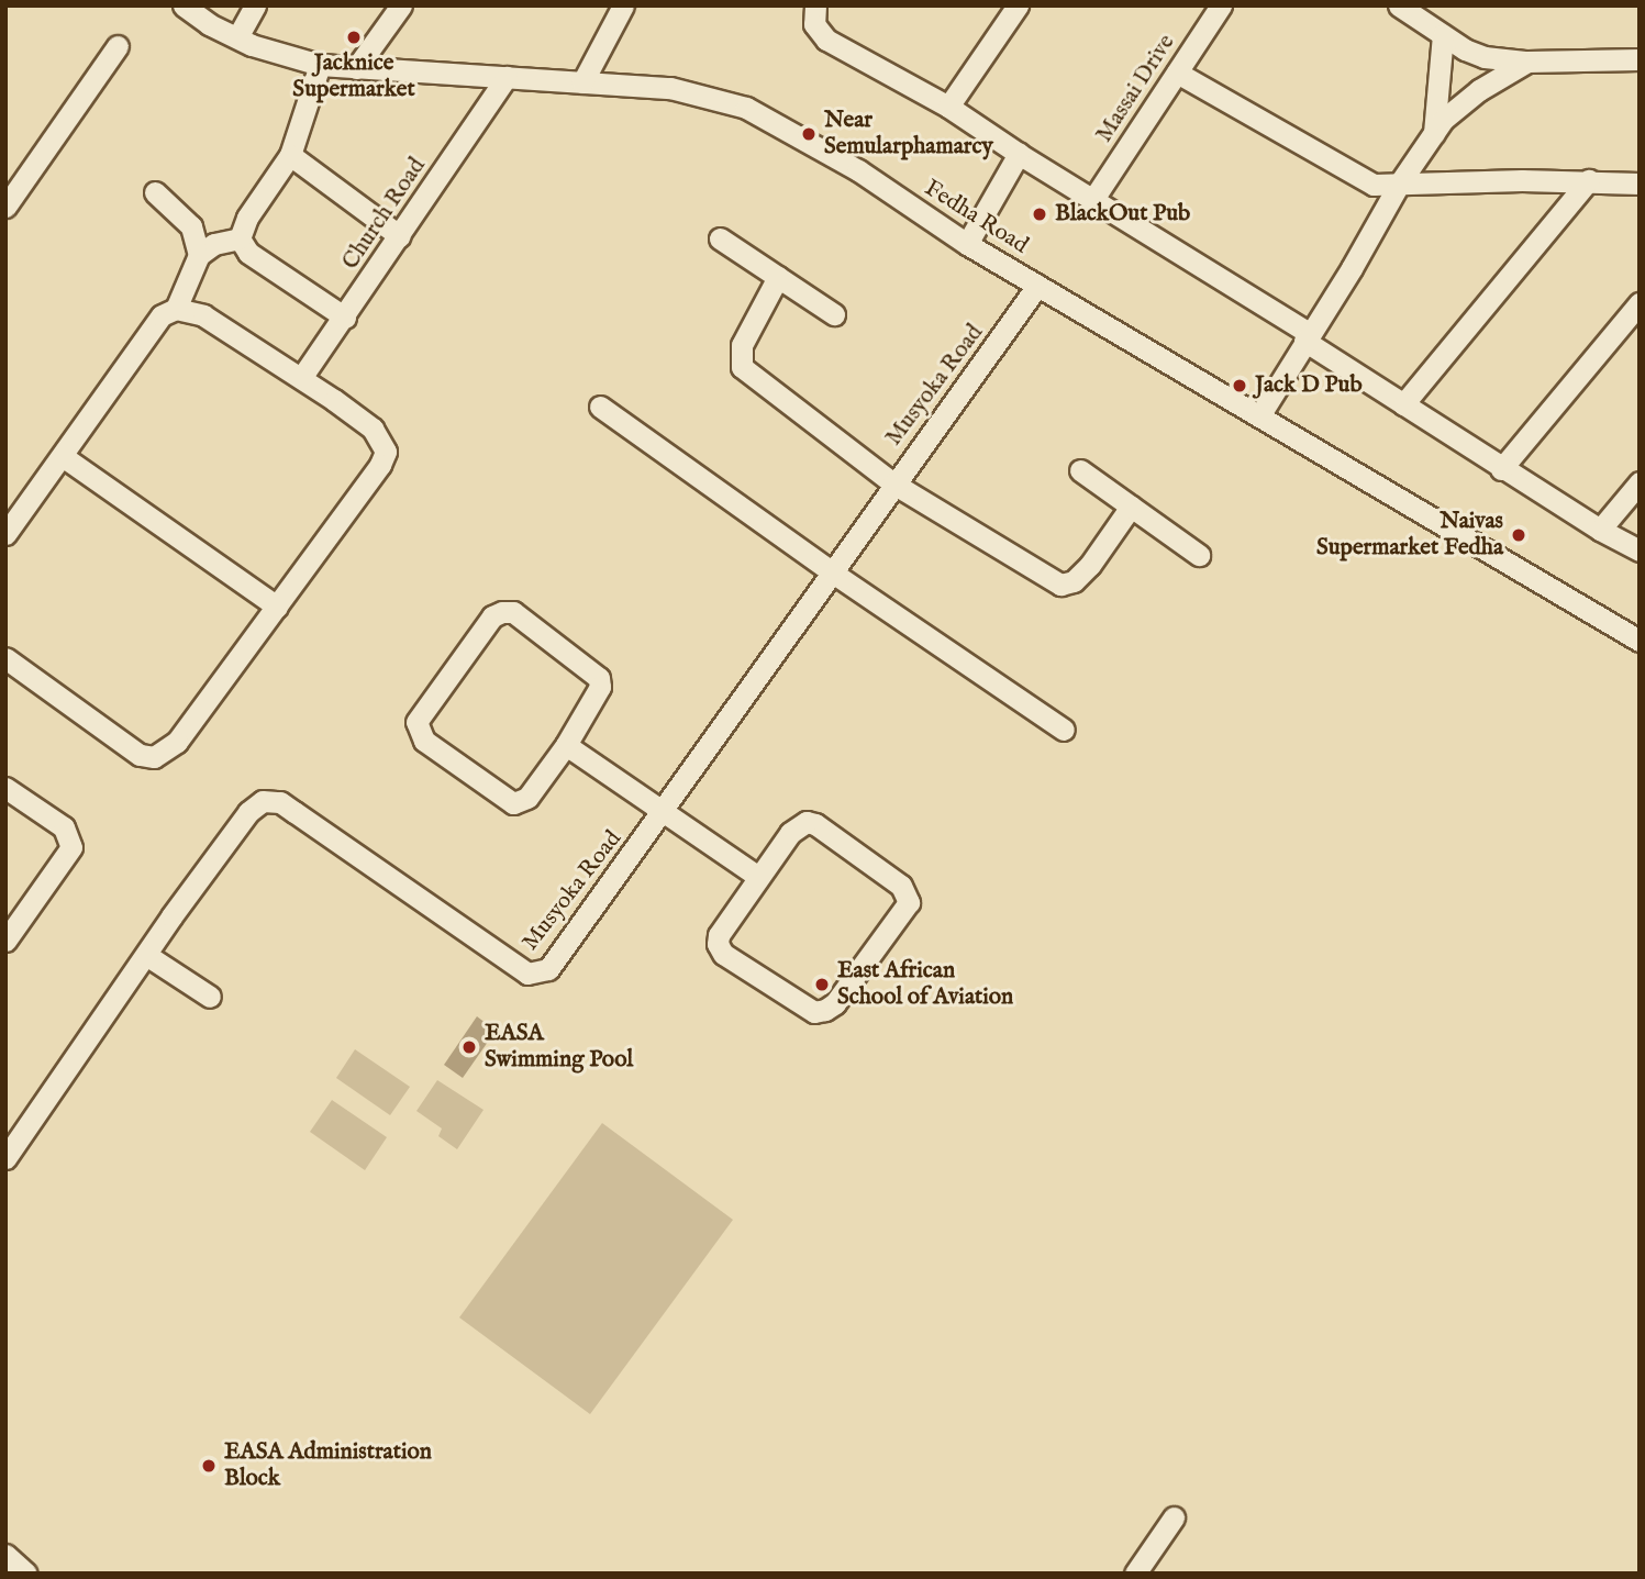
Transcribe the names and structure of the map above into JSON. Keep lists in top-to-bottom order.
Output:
{
  "streets": {
    "street": [
      "Massai Drive",
      "Church Road",
      "Fedha Road",
      "Musyoka Road"
    ]
  },
  "crossings": [
    ["Church Road", "Fedha Road"],
    ["Fedha Road", "Musyoka Road"]
  ],
  "places": [
    "Jacknice Supermarket",
    "Near Semularphamarcy",
    "BlackOut Pub",
    "Jack D Pub",
    "Naivas Supermarket Fedha",
    "East African School of Aviation",
    "EASA Swimming Pool",
    "EASA Administration Block"
  ]
}
